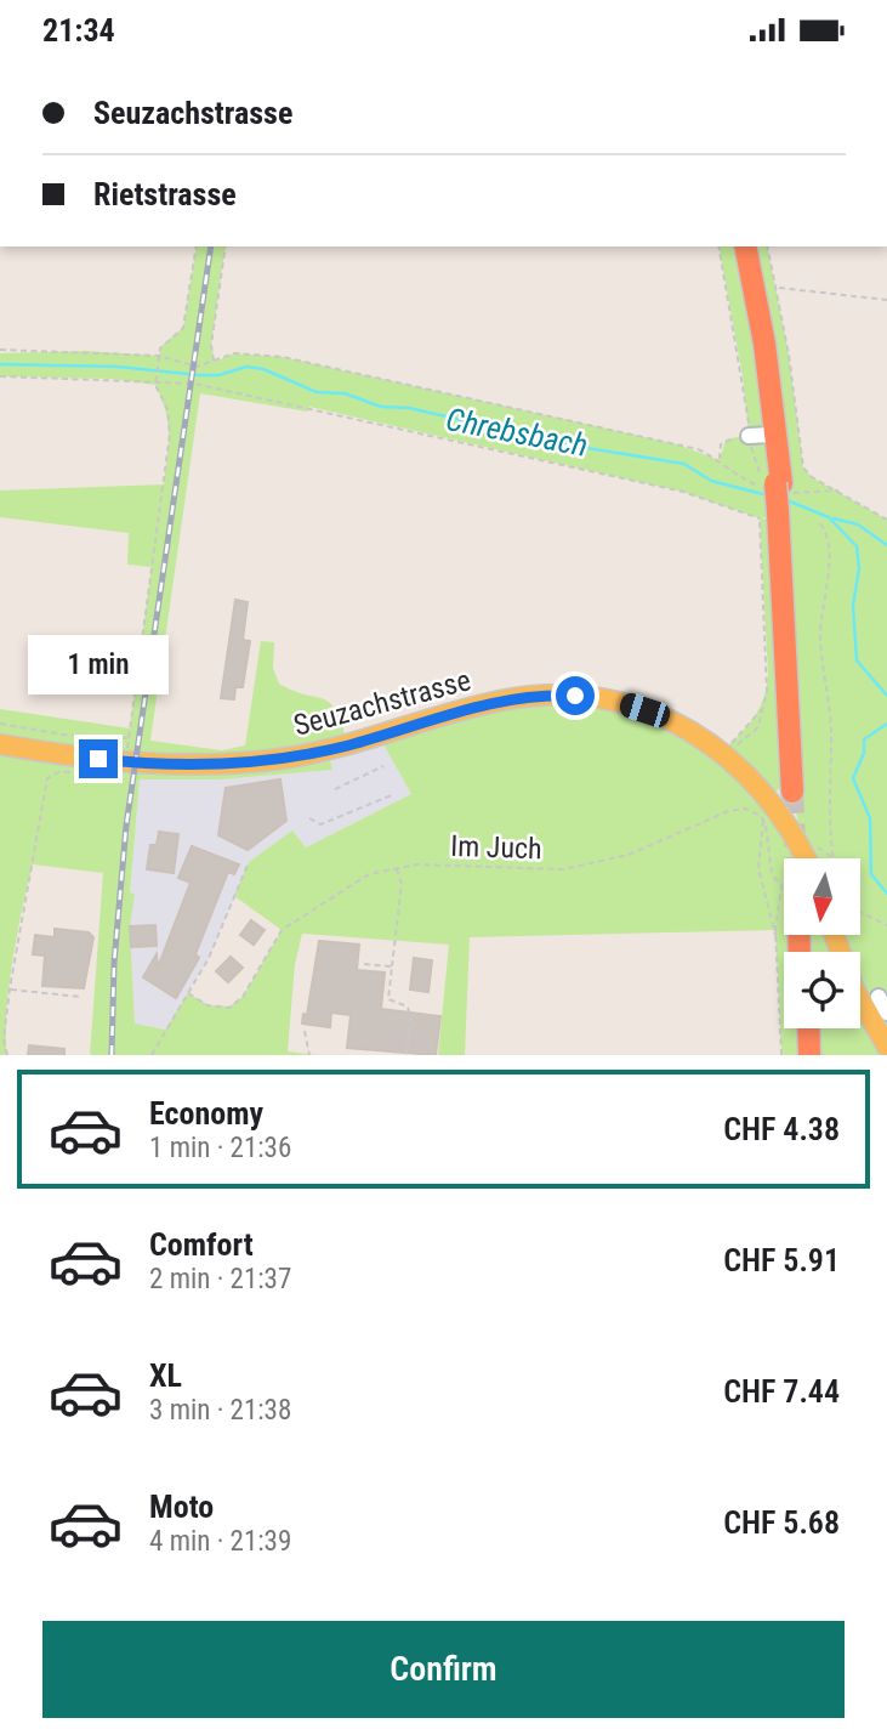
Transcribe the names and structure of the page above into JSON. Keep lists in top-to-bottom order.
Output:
{
  "streets": {
    "main road": ["Seuzachstrasse"],
    "path": ["Im Juch"]
  },
  "water": ["Chrebsbach"],
  "north": "bottom",
  "page": {
    "status": "21:34",
    "banner": ["Seuzachstrasse", "Rietstrasse"],
    "bubble": "1 min",
    "list": [
      {
        "name": "Economy",
        "note": "1 min · 21:36",
        "value": "CHF 4.38"
      },
      {
        "name": "Comfort",
        "note": "2 min · 21:37",
        "value": "CHF 5.91"
      },
      {
        "name": "XL",
        "note": "3 min · 21:38",
        "value": "CHF 7.44"
      },
      {
        "name": "Moto",
        "note": "4 min · 21:39",
        "value": "CHF 5.68"
      }
    ],
    "buttons": "Confirm"
  }
}
